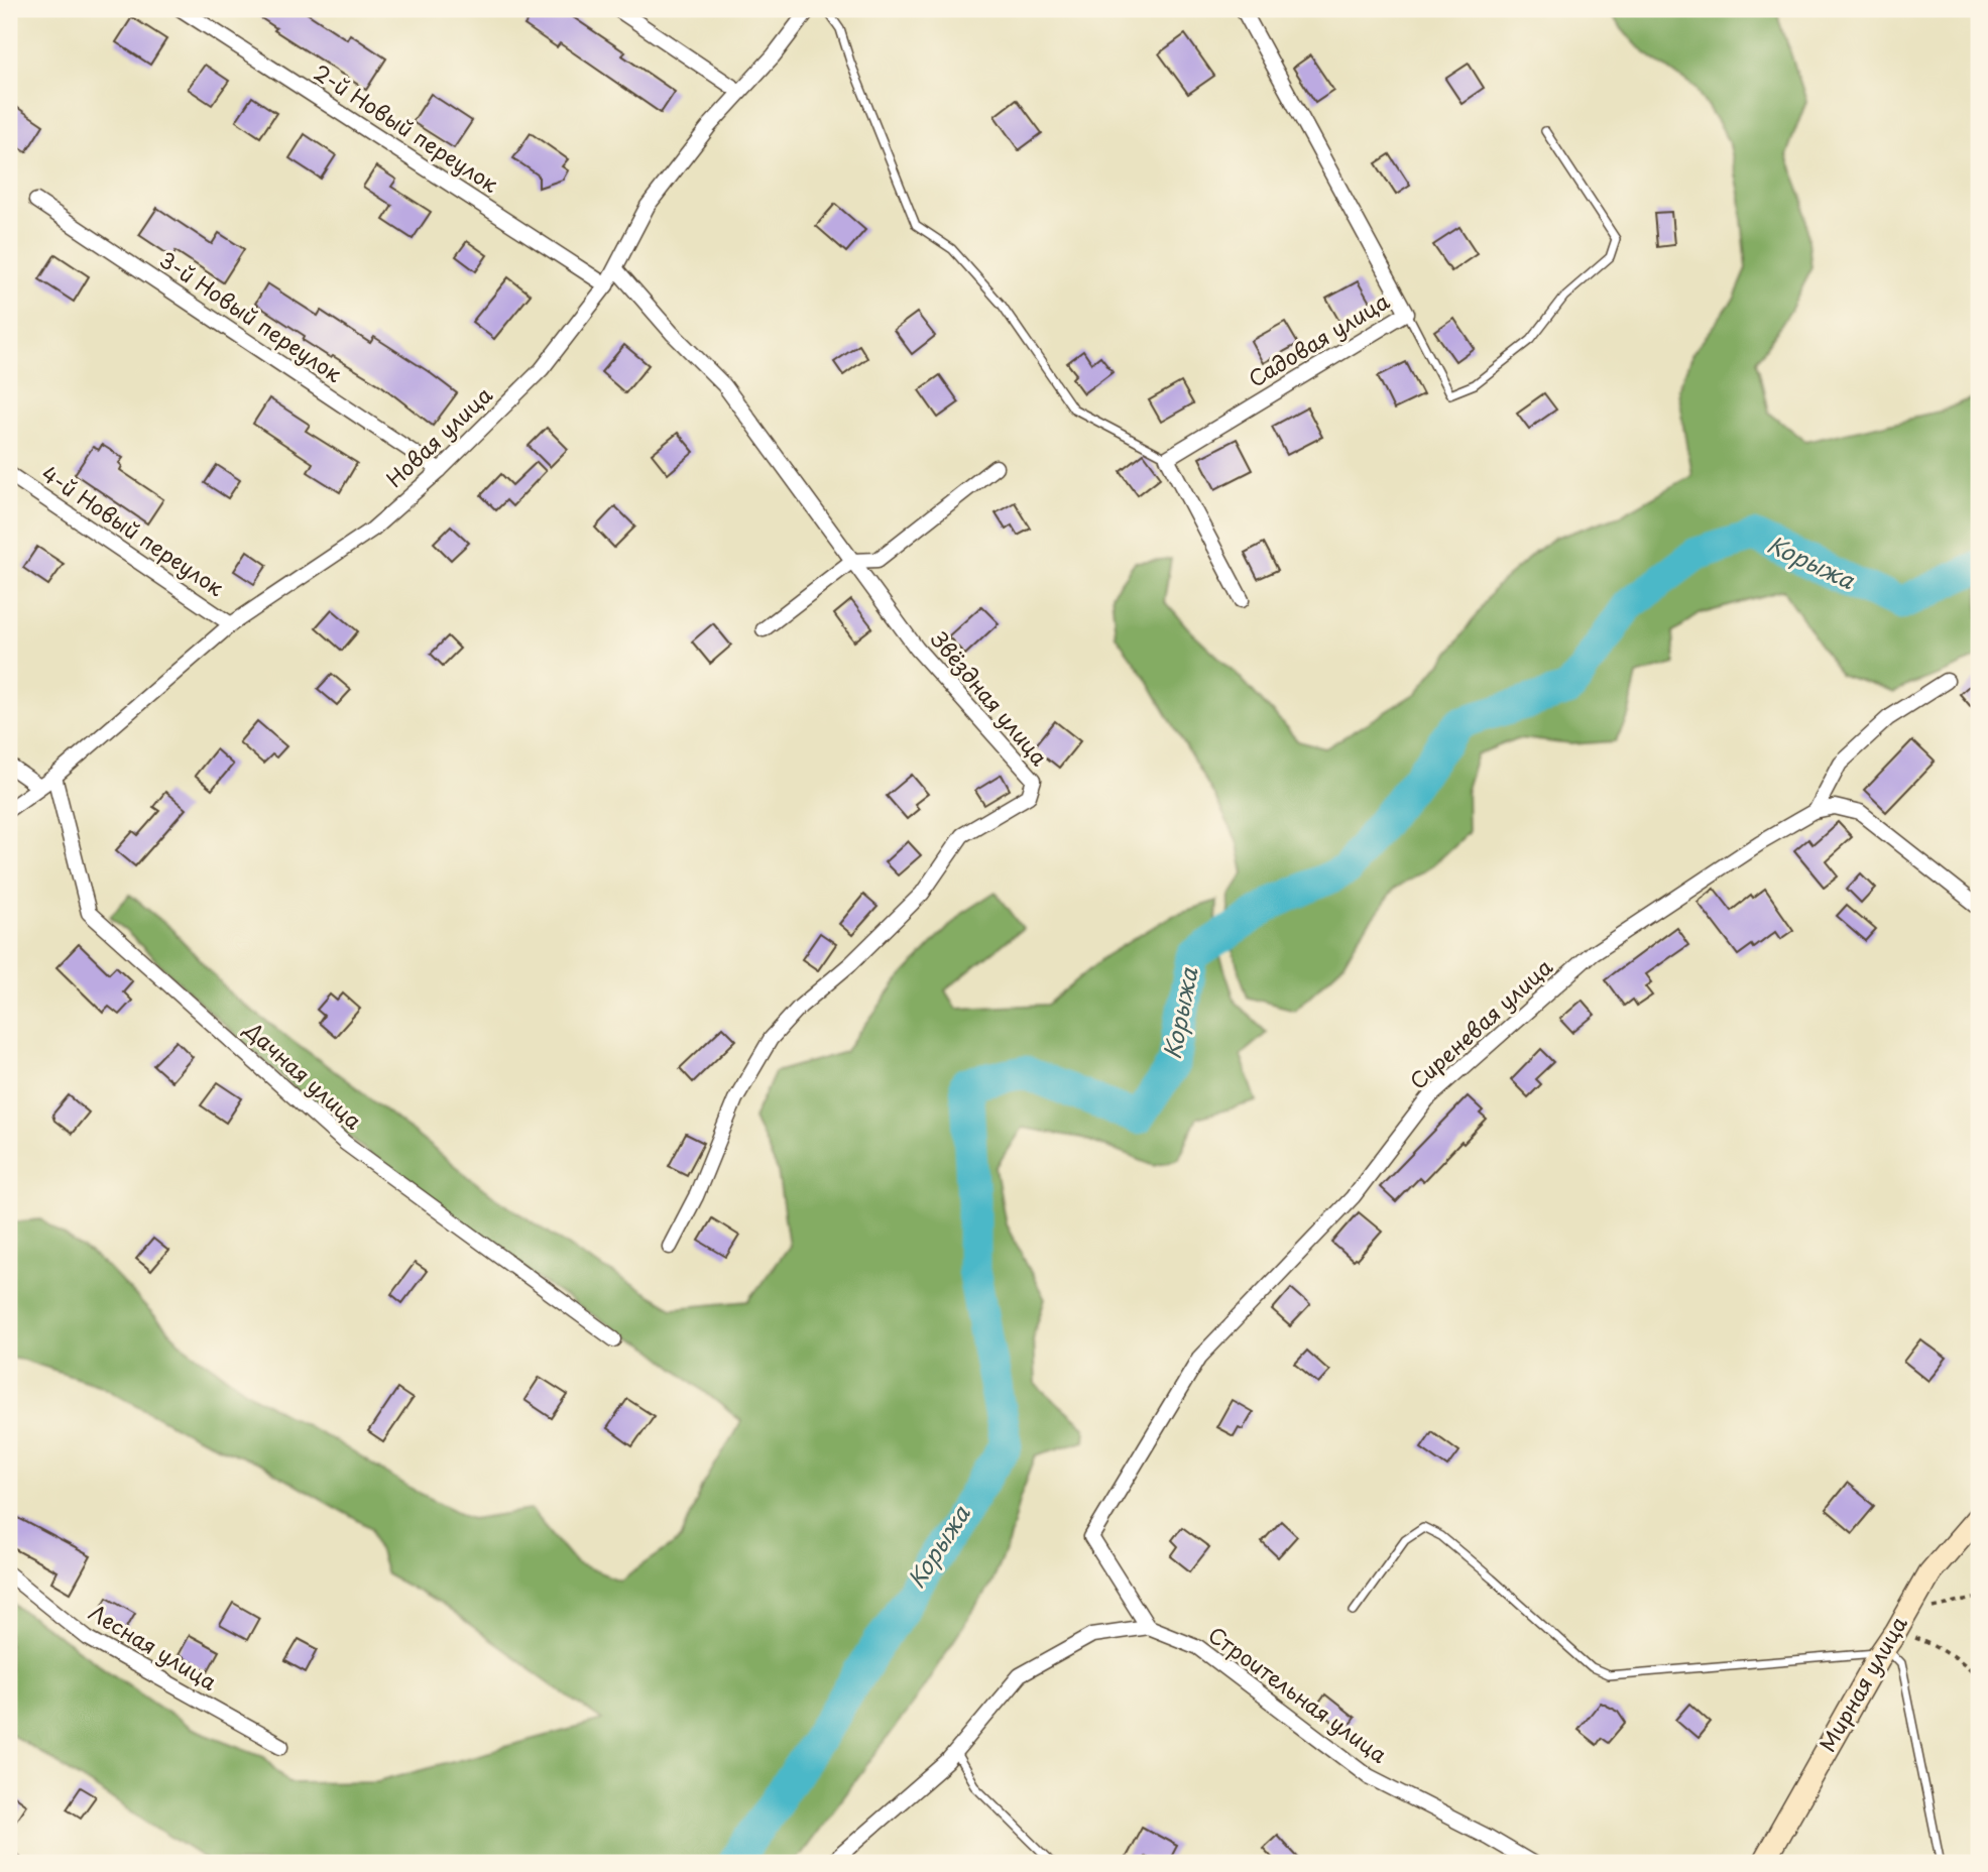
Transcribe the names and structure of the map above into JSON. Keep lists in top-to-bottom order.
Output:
{
  "streets": {
    "street": [
      "2-й Новый переулок",
      "3-й Новый переулок",
      "Садовая улица",
      "Новая улица",
      "4-й Новый переулок",
      "Звёздная улица",
      "Сиреневая улица",
      "Дачная улица",
      "Лесная улица",
      "Мирная улица",
      "Строительная улица"
    ]
  },
  "crossings": [
    ["2-й Новый переулок", "Новая улица"],
    ["3-й Новый переулок", "Новая улица"],
    ["Новая улица", "4-й Новый переулок"],
    ["Новая улица", "Звёздная улица"],
    ["Новая улица", "Дачная улица"],
    ["Сиреневая улица", "Строительная улица"]
  ],
  "water": ["Корыжа"]
}
